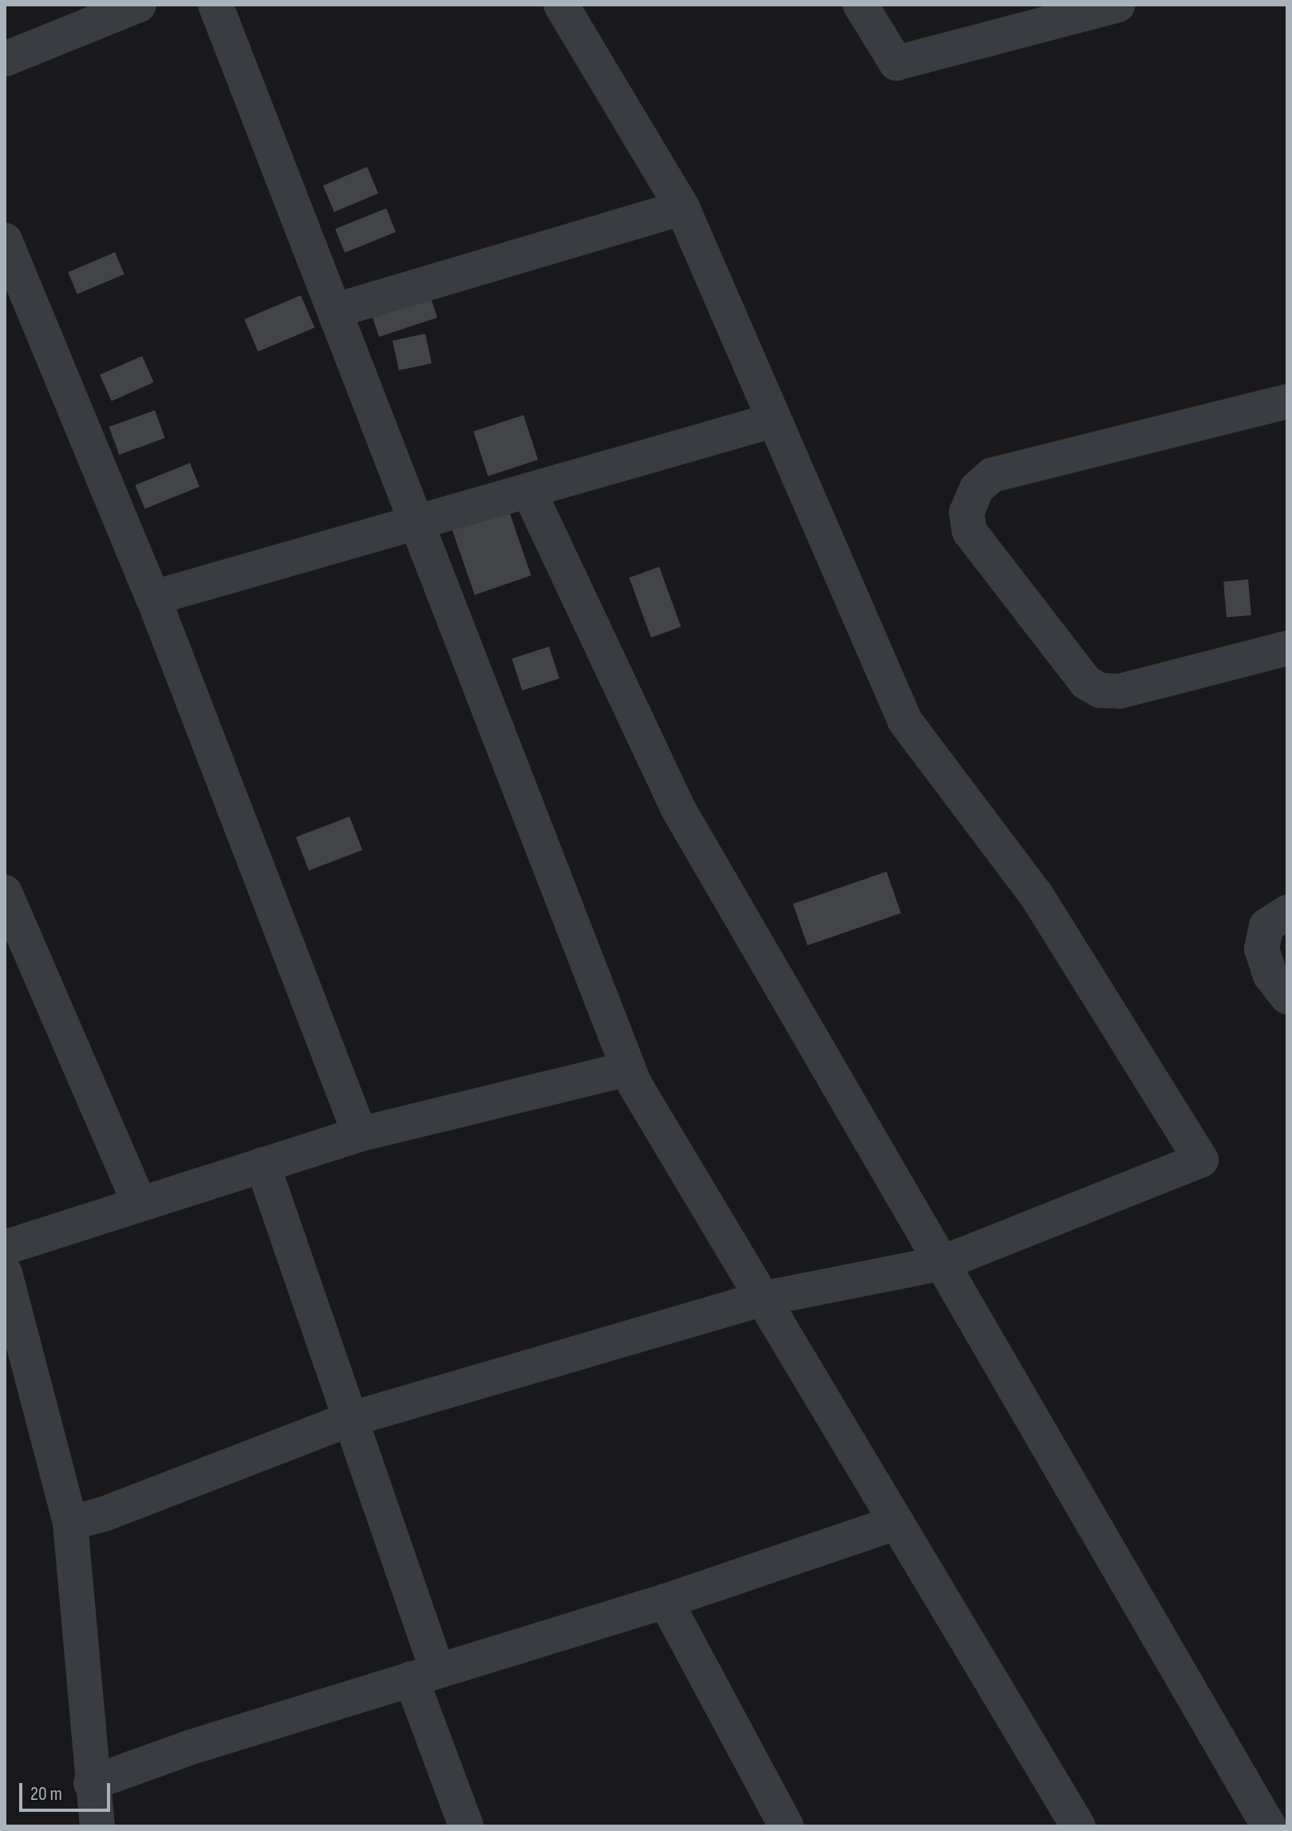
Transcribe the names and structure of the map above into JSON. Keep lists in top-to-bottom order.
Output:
{
  "scale_bar": "20 m"
}
